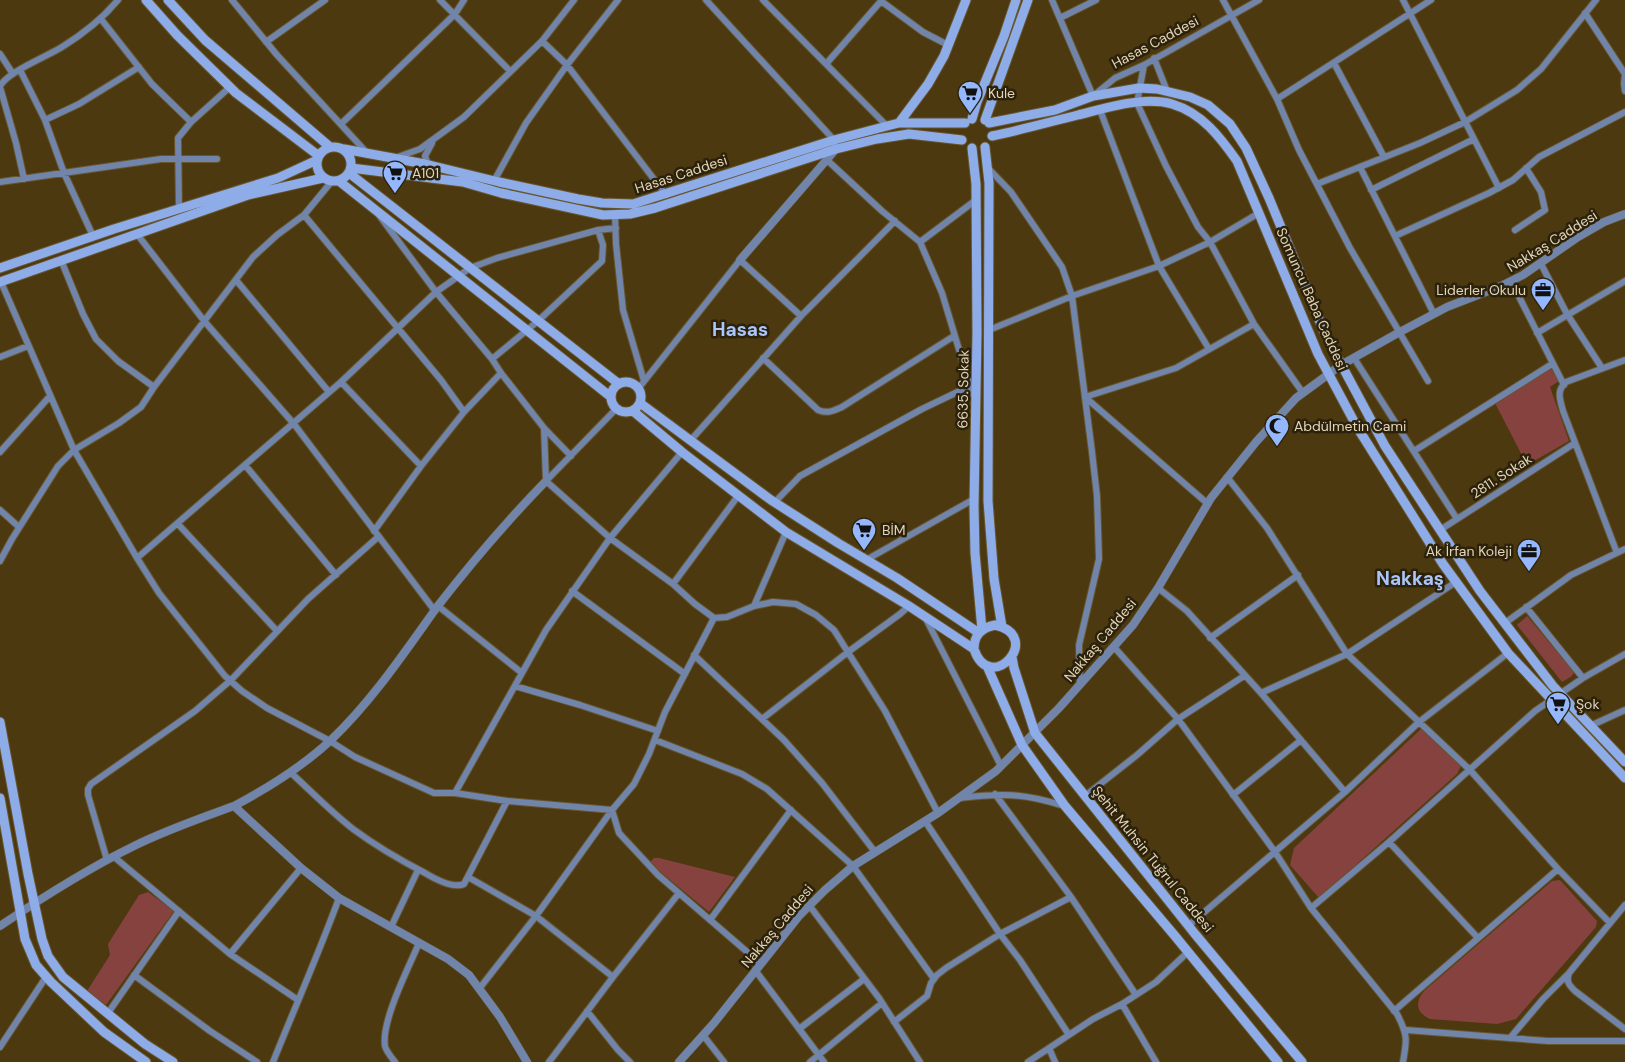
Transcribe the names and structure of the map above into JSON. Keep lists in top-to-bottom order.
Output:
{
  "streets": {
    "main road": [
      "Hasas Caddesi",
      "Somuncu Baba Caddesi",
      "6635. Sokak",
      "Şehit Muhsin Tuğrul Caddesi"
    ],
    "street": ["Nakkaş Caddesi", "2811. Sokak"]
  },
  "crossings": [
    ["Hasas Caddesi", "Somuncu Baba Caddesi"],
    ["Hasas Caddesi", "6635. Sokak"],
    ["Nakkaş Caddesi", "Somuncu Baba Caddesi"],
    ["Nakkaş Caddesi", "Şehit Muhsin Tuğrul Caddesi"],
    ["Somuncu Baba Caddesi", "6635. Sokak"],
    ["Somuncu Baba Caddesi", "2811. Sokak"],
    ["6635. Sokak", "Şehit Muhsin Tuğrul Caddesi"]
  ],
  "districts": ["Hasas", "Nakkaş"],
  "places": {
    "supermarket": [
      "Kule",
      "A101",
      "BİM",
      "Şok"
    ],
    "office": ["Liderler Okulu", "Ak İrfan Koleji"],
    "mosque": ["Abdülmetin Cami"]
  }
}
